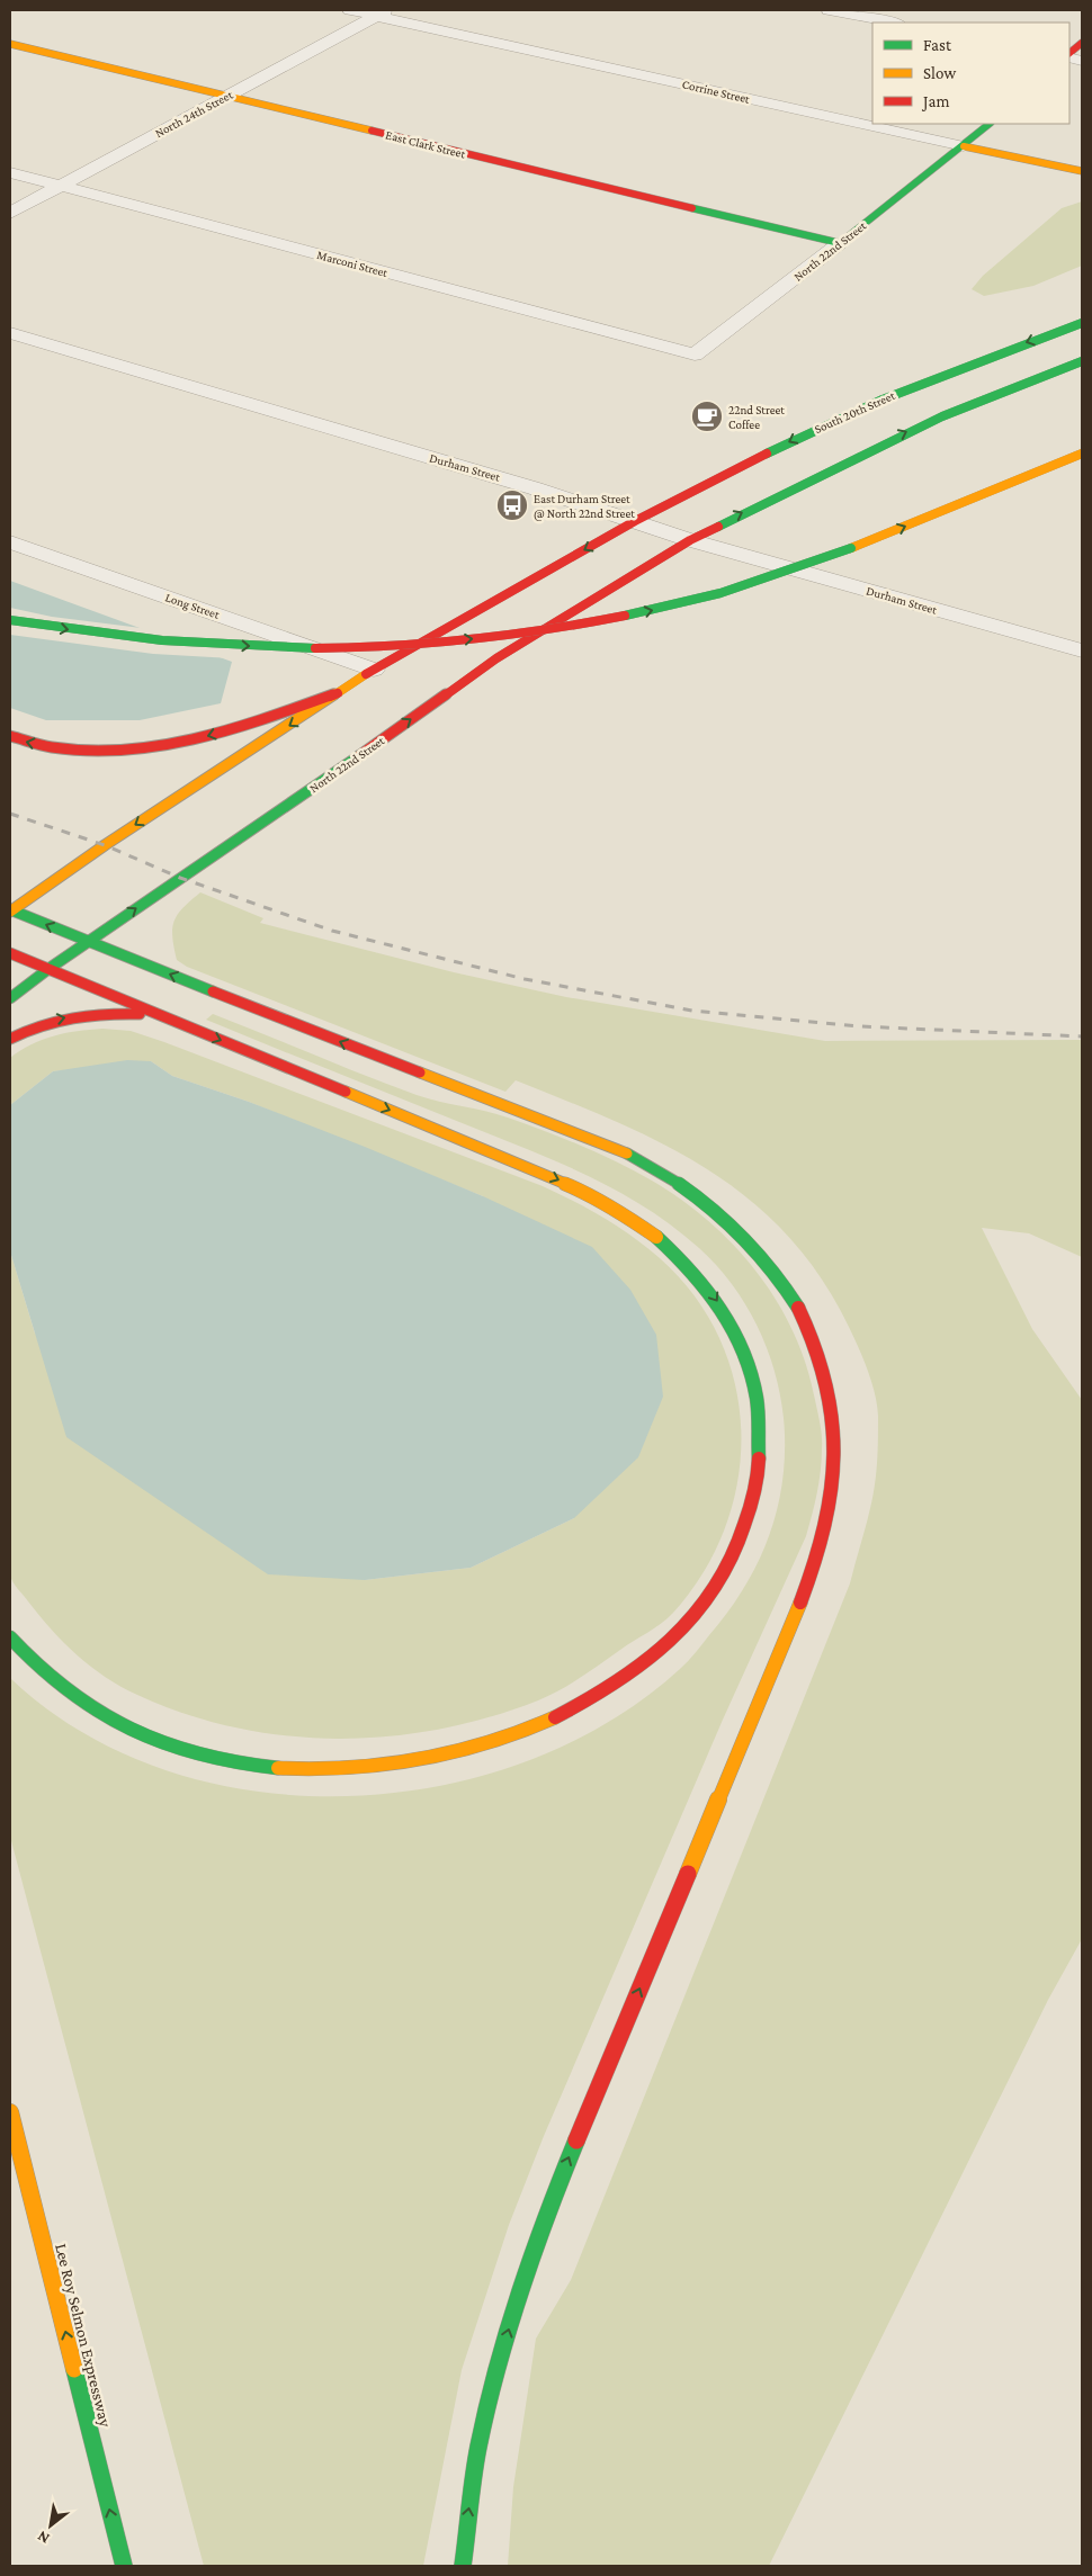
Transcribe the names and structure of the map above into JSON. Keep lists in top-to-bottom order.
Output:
{
  "streets": {
    "main road": [
      "Corrine Street",
      "East Clark Street",
      "North 22nd Street",
      "South 20th Street",
      "Lee Roy Selmon Expressway"
    ],
    "street": [
      "North 24th Street",
      "Marconi Street",
      "Durham Street",
      "Long Street"
    ]
  },
  "crossings": [
    ["Corrine Street", "North 24th Street"],
    ["Corrine Street", "North 22nd Street"],
    ["North 24th Street", "East Clark Street"],
    ["North 24th Street", "Marconi Street"],
    ["East Clark Street", "North 22nd Street"],
    ["North 22nd Street", "Marconi Street"],
    ["North 22nd Street", "Durham Street"],
    ["South 20th Street", "Durham Street"]
  ],
  "one_way": ["Lee Roy Selmon Expressway"],
  "places": {
    "cafe": ["22nd Street Coffee"],
    "bus stop": ["East Durham Street @ North 22nd Street"]
  },
  "legend": ["Fast", "Slow", "Jam"],
  "north": "bottom left"
}
